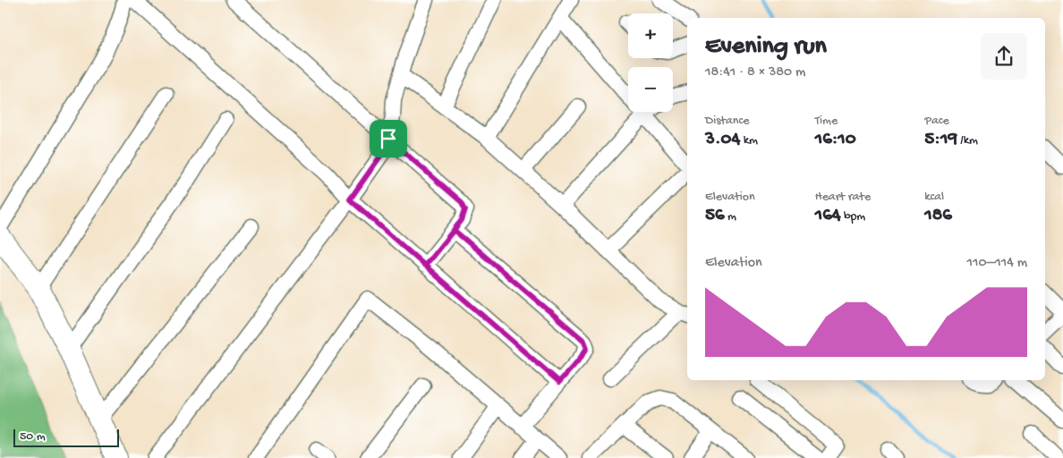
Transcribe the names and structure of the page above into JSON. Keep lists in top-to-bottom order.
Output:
{
  "scale_bar": "50 m",
  "page": {
    "map_buttons": ["+", "−"],
    "heading": ["Evening run", "18:41 · 8 × 380 m"],
    "stats": [
      ["Distance", "3.04 km"],
      ["Time", "16:10"],
      ["Pace", "5:19 /km"],
      ["Elevation", "56 m"],
      ["Heart rate", "164 bpm"],
      ["kcal", "186"]
    ],
    "chart": ["Elevation", "110–114 m"],
    "scale": "50 m"
  }
}
